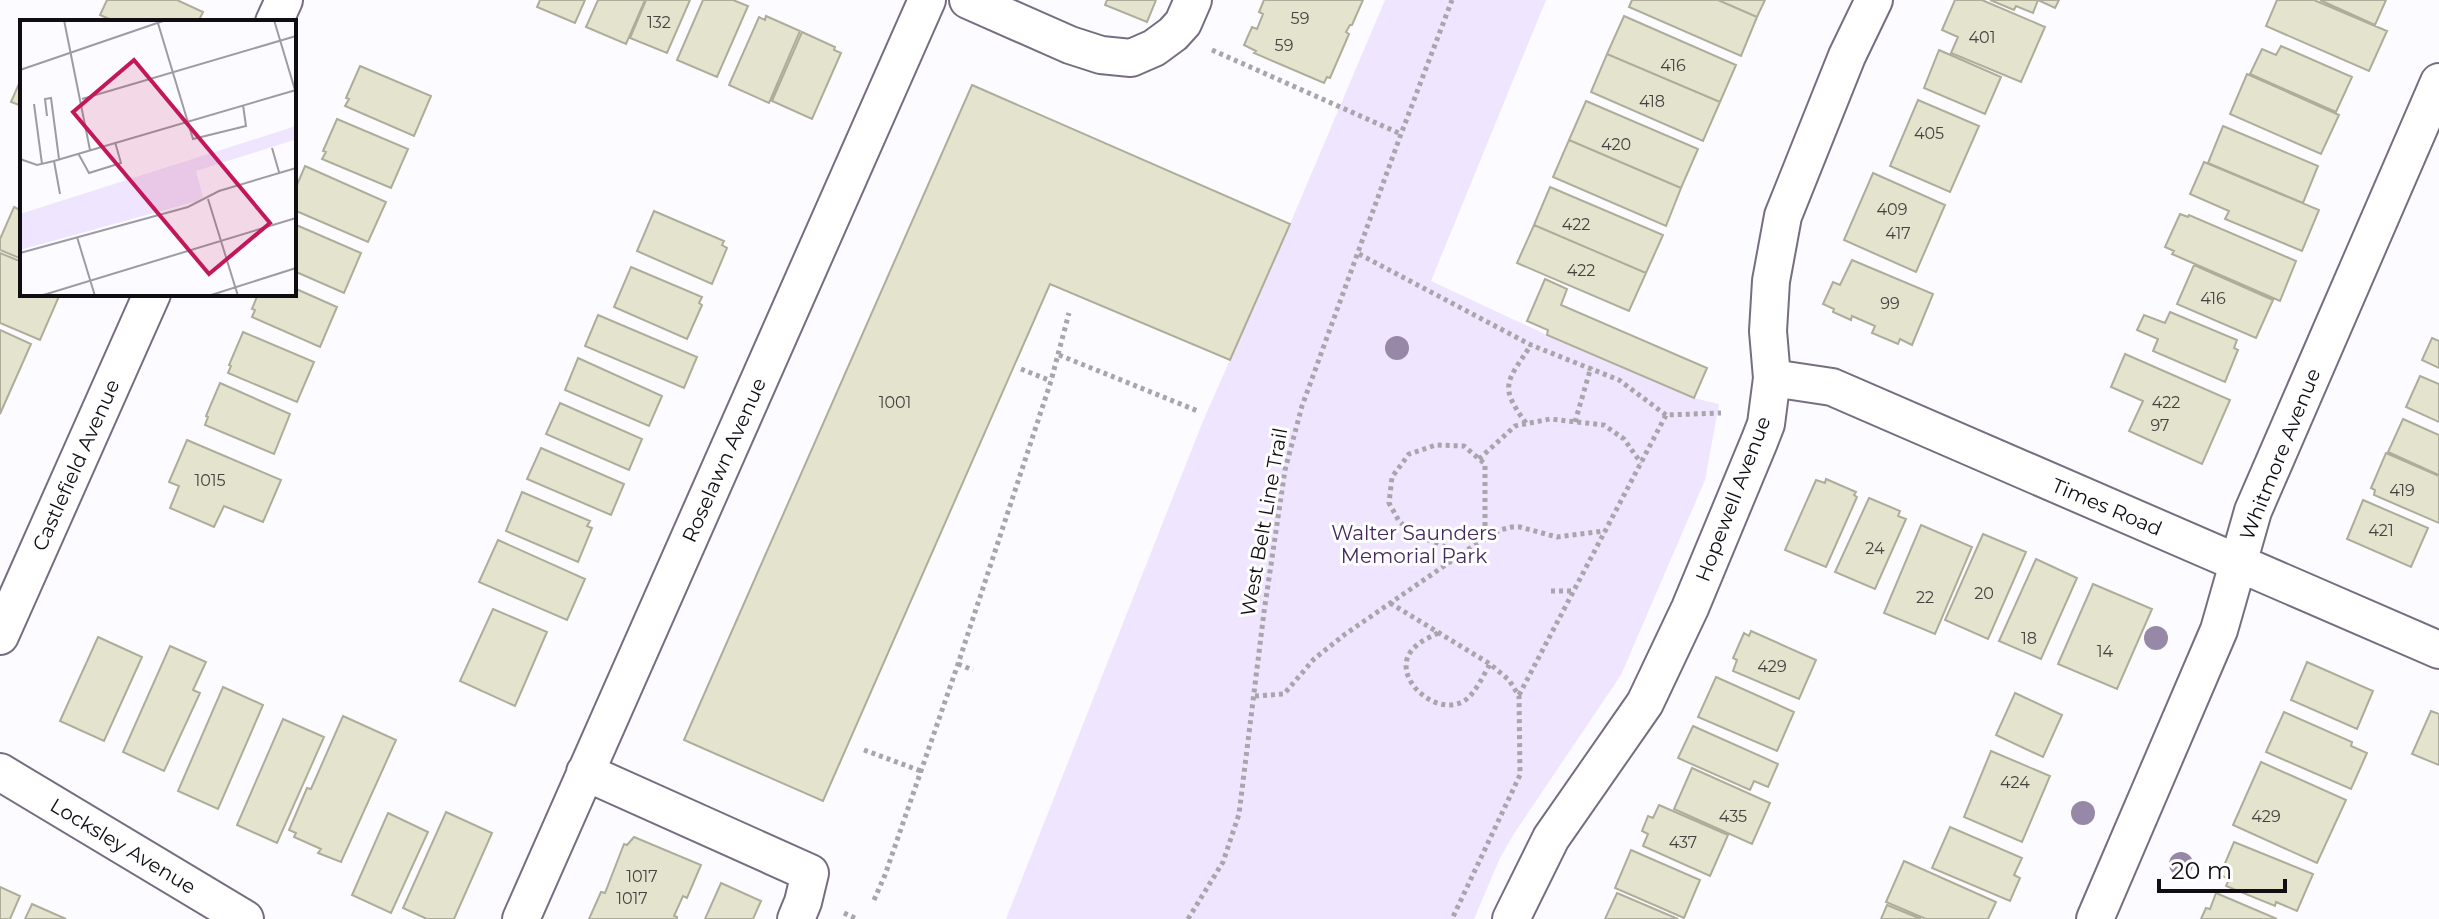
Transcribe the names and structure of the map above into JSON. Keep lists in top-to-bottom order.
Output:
{
  "streets": {
    "street": [
      "Whitmore Avenue",
      "Roselawn Avenue",
      "Castlefield Avenue",
      "Hopewell Avenue",
      "Times Road",
      "Locksley Avenue"
    ],
    "path": ["West Belt Line Trail"]
  },
  "crossings": [
    ["Whitmore Avenue", "Times Road"],
    ["Hopewell Avenue", "Times Road"]
  ],
  "parks": ["Walter Saunders Memorial Park"],
  "house_numbers": [
    "59",
    "132",
    "401",
    "59",
    "416",
    "418",
    "405",
    "420",
    "409",
    "422",
    "417",
    "422",
    "416",
    "99",
    "1001",
    "422",
    "97",
    "1015",
    "419",
    "421",
    "24",
    "20",
    "22",
    "18",
    "14",
    "429",
    "424",
    "435",
    "429",
    "437",
    "1017",
    "1017"
  ],
  "scale_bar": "20 m"
}
